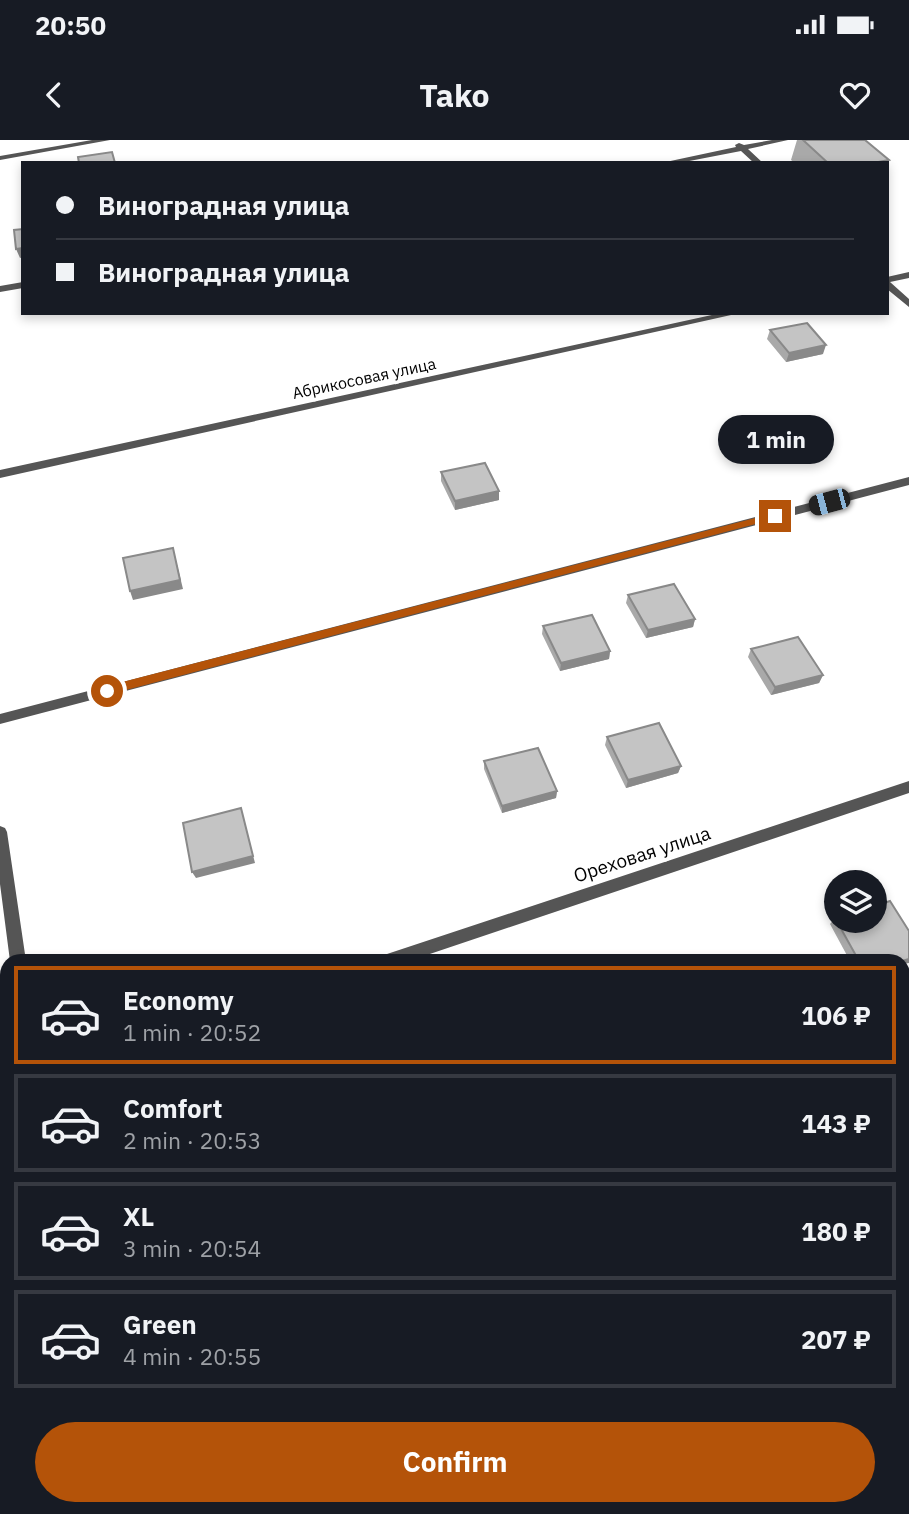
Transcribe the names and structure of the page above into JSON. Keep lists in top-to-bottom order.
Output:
{
  "streets": {
    "street": ["Абрикосовая улица", "Ореховая улица"]
  },
  "page": {
    "status": "20:50",
    "header": "Tako",
    "banner": ["Виноградная улица", "Виноградная улица"],
    "bubble": "1 min",
    "list": [
      {
        "name": "Economy",
        "note": "1 min · 20:52",
        "value": "106 ₽"
      },
      {
        "name": "Comfort",
        "note": "2 min · 20:53",
        "value": "143 ₽"
      },
      {
        "name": "XL",
        "note": "3 min · 20:54",
        "value": "180 ₽"
      },
      {
        "name": "Green",
        "note": "4 min · 20:55",
        "value": "207 ₽"
      }
    ],
    "buttons": "Confirm"
  }
}
